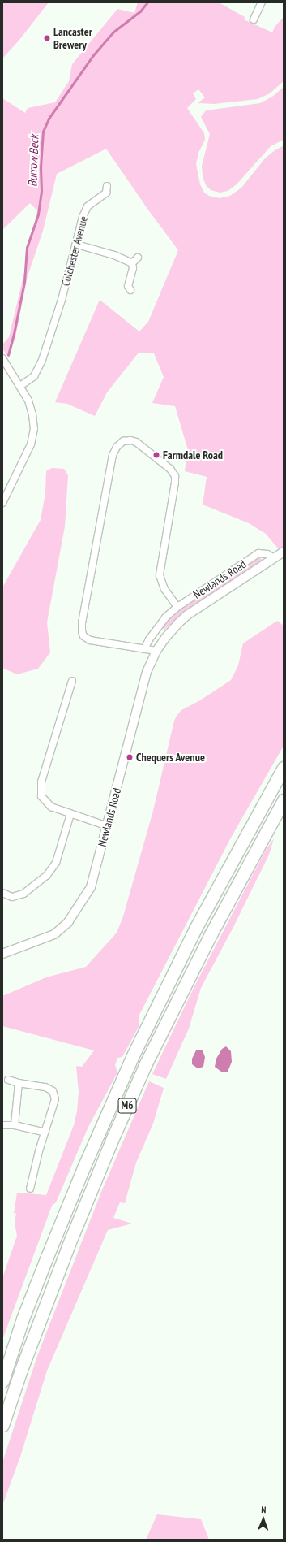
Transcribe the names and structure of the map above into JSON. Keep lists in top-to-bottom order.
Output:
{
  "streets": {
    "highway": ["M6"],
    "street": ["Colchester Avenue", "Newlands Road"]
  },
  "water": ["Burrow Beck"],
  "places": ["Lancaster Brewery", "Farmdale Road", "Chequers Avenue"],
  "north": "top"
}
